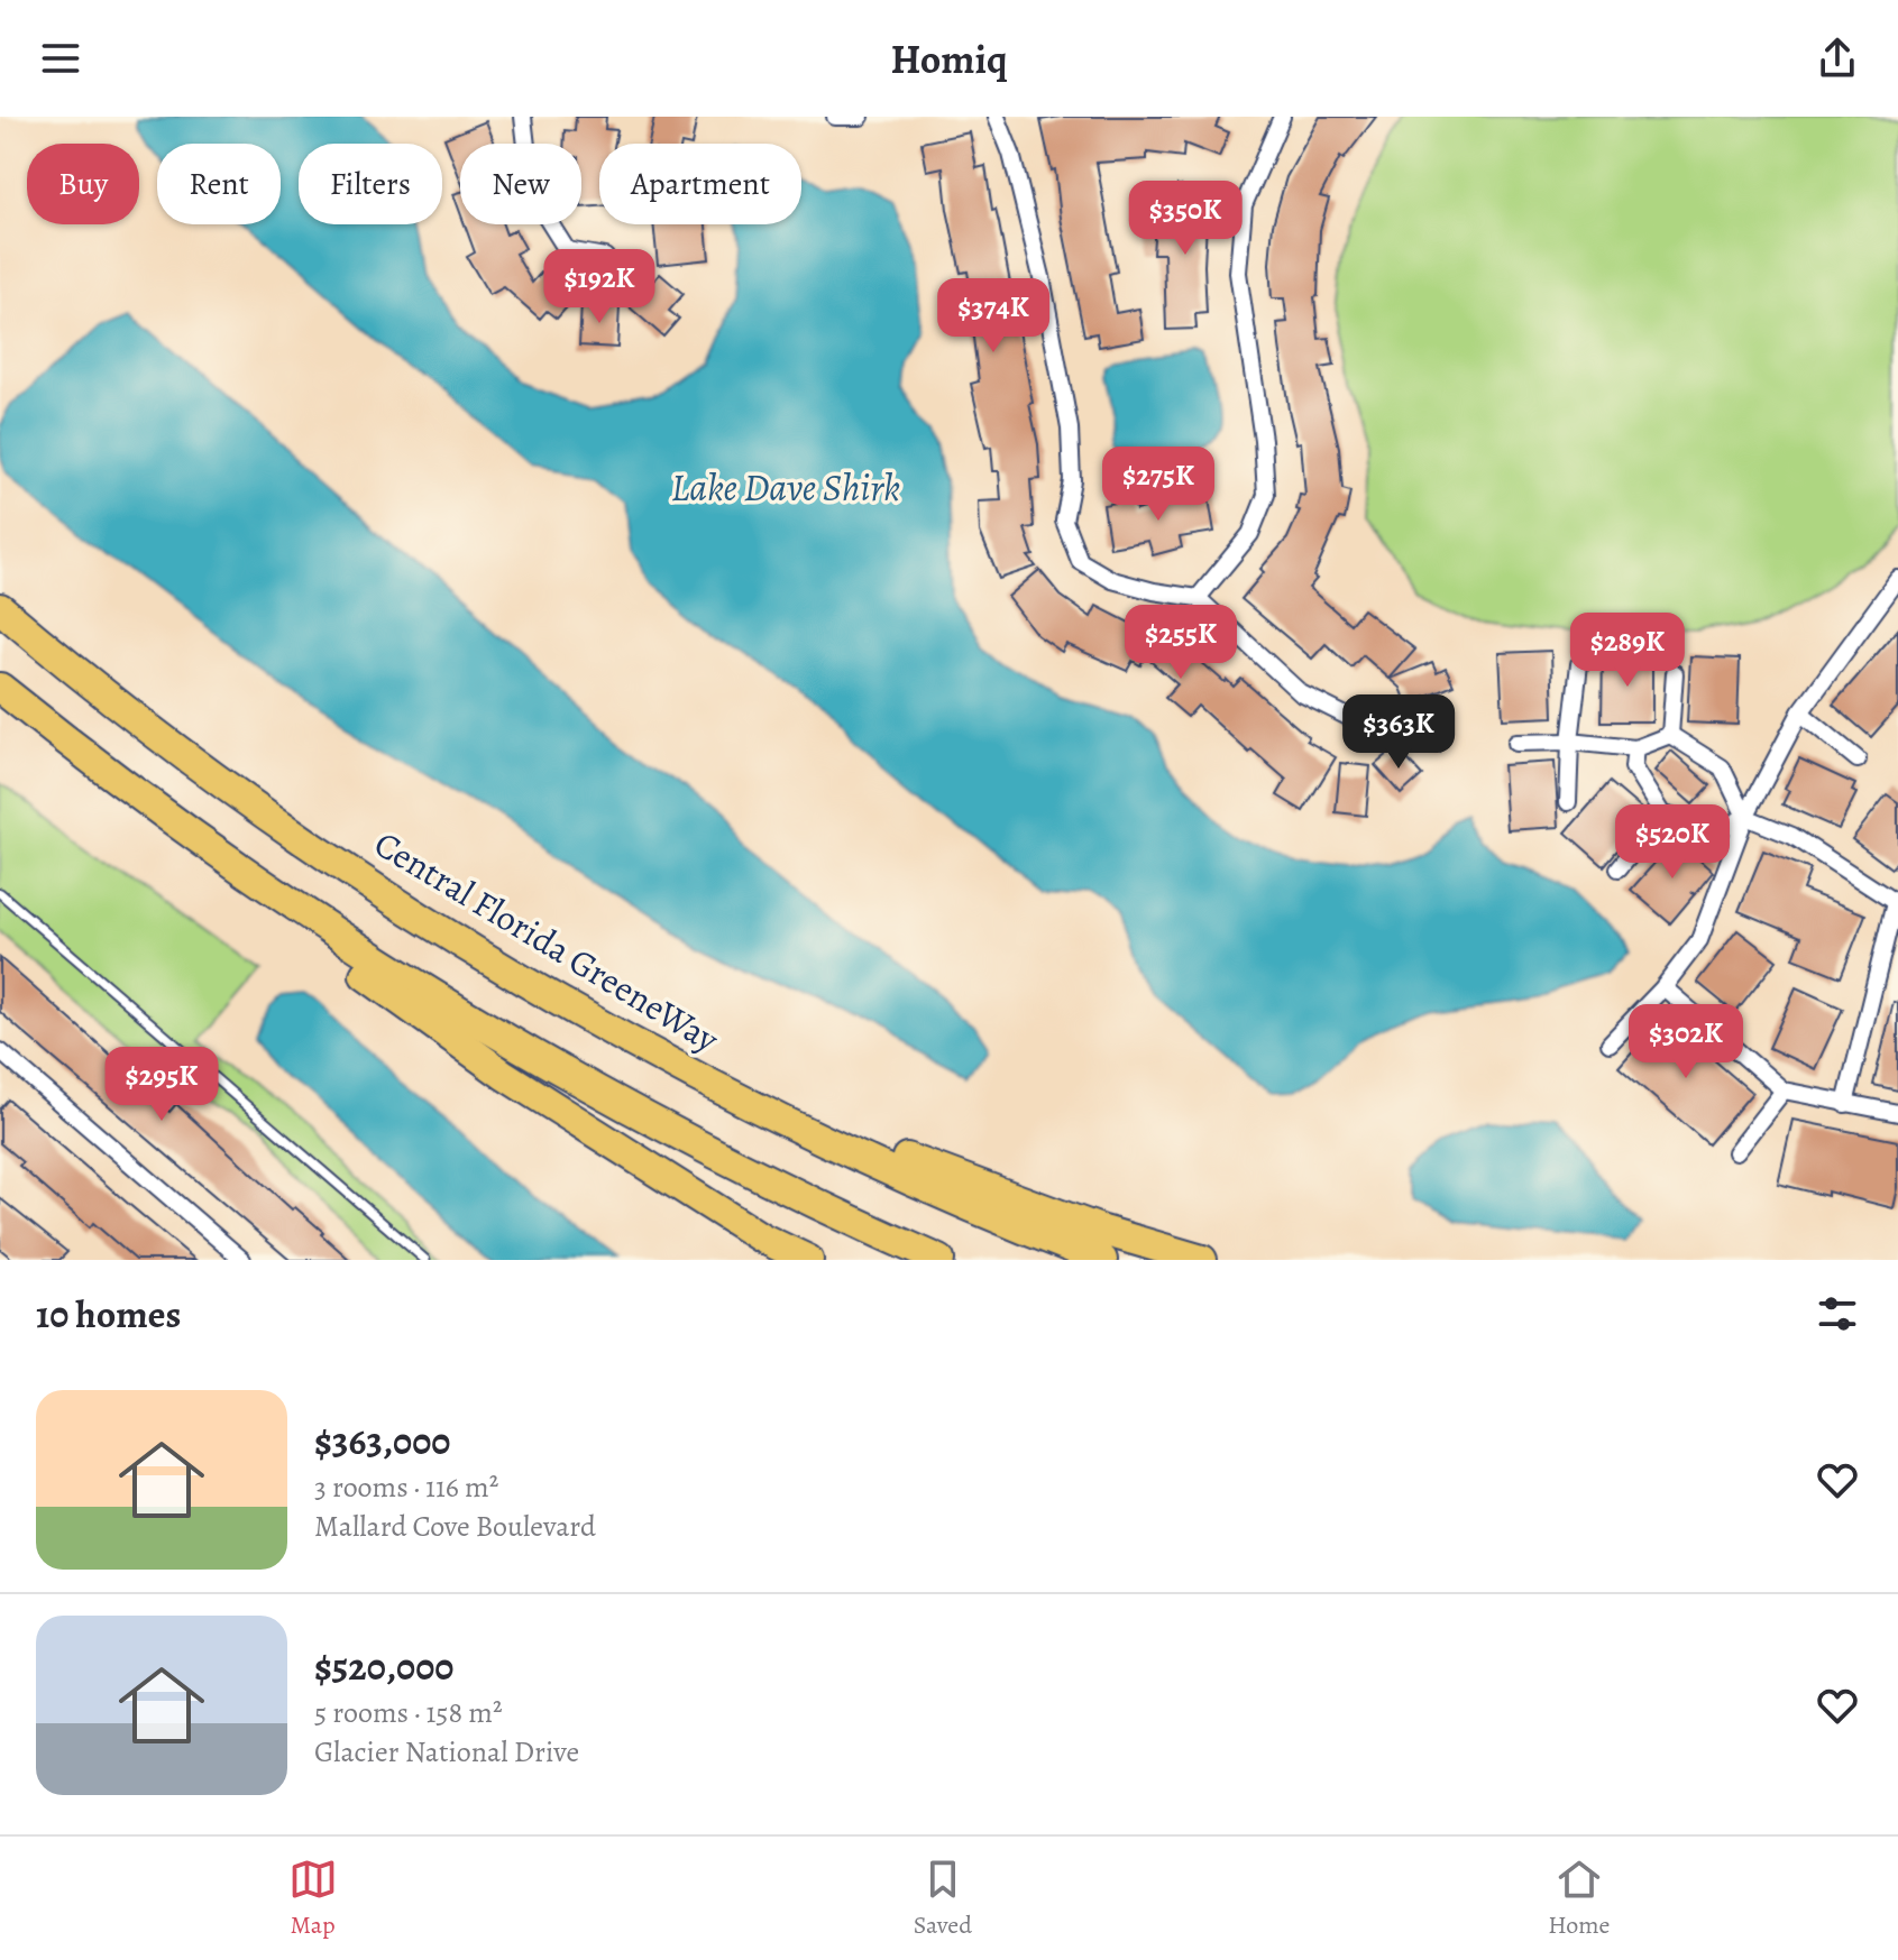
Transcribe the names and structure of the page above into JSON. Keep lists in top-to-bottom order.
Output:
{
  "streets": {
    "highway": ["Central Florida GreeneWay"]
  },
  "water": ["Lake Dave Shirk"],
  "page": {
    "header": "Homiq",
    "chip": [
      "Buy",
      "Rent",
      "Filters",
      "New",
      "Apartment"
    ],
    "price": [
      "$350K",
      "$192K",
      "$374K",
      "$275K",
      "$255K",
      "$289K",
      "$363K",
      "$520K",
      "$302K",
      "$295K"
    ],
    "heading": "10 homes",
    "list": [
      {
        "name": "$363,000",
        "note": "3 rooms · 116 m² · Mallard Cove Boulevard"
      },
      {
        "name": "$520,000",
        "note": "5 rooms · 158 m² · Glacier National Drive"
      }
    ],
    "tabs": ["Map", "Saved", "Home"]
  }
}
